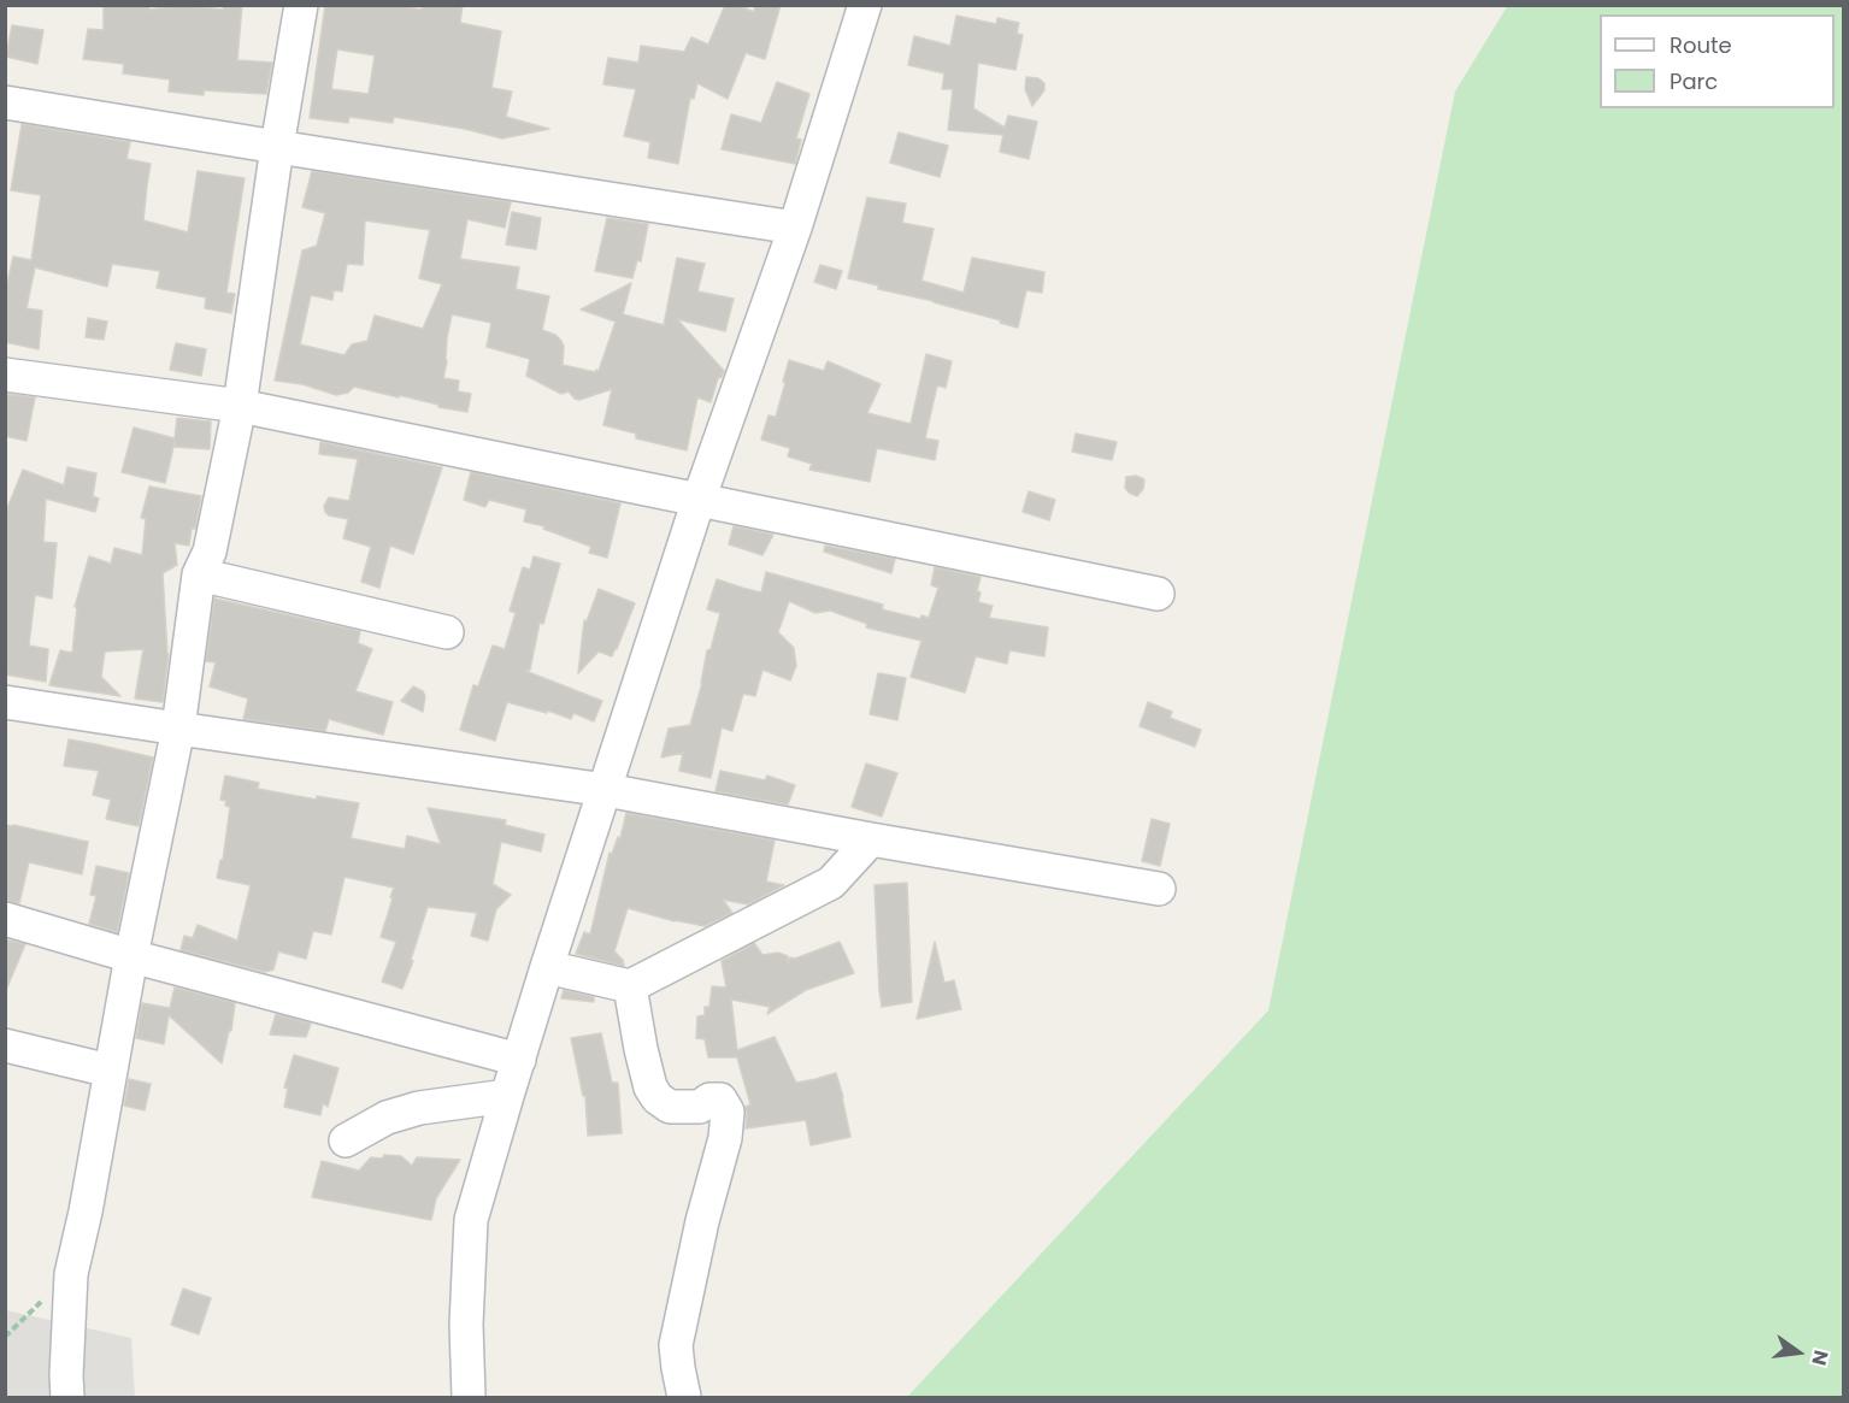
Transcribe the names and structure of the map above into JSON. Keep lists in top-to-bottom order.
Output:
{
  "legend": ["Route", "Parc"],
  "north": "right"
}
